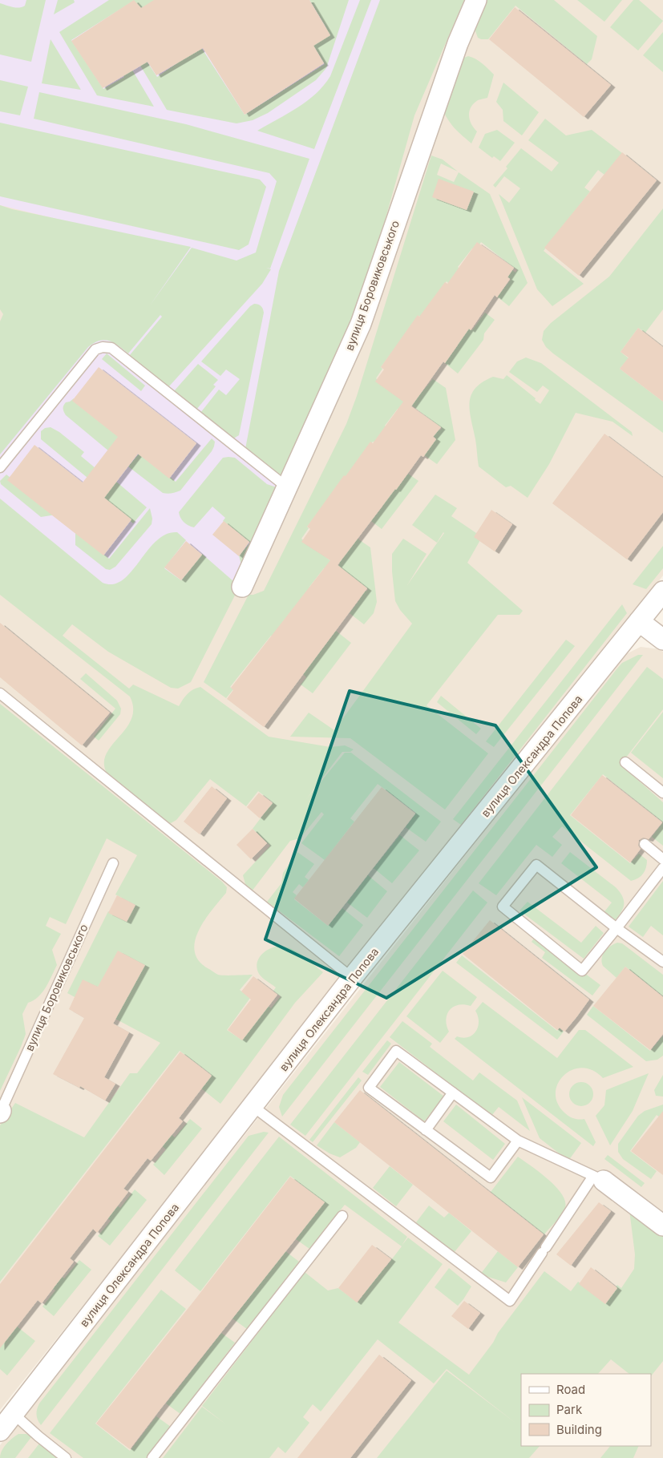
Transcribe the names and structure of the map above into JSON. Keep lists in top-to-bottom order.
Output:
{
  "streets": {
    "street": ["вулиця Боровиковського", "вулиця Олександра Попова"]
  },
  "legend": ["Road", "Park", "Building"]
}
